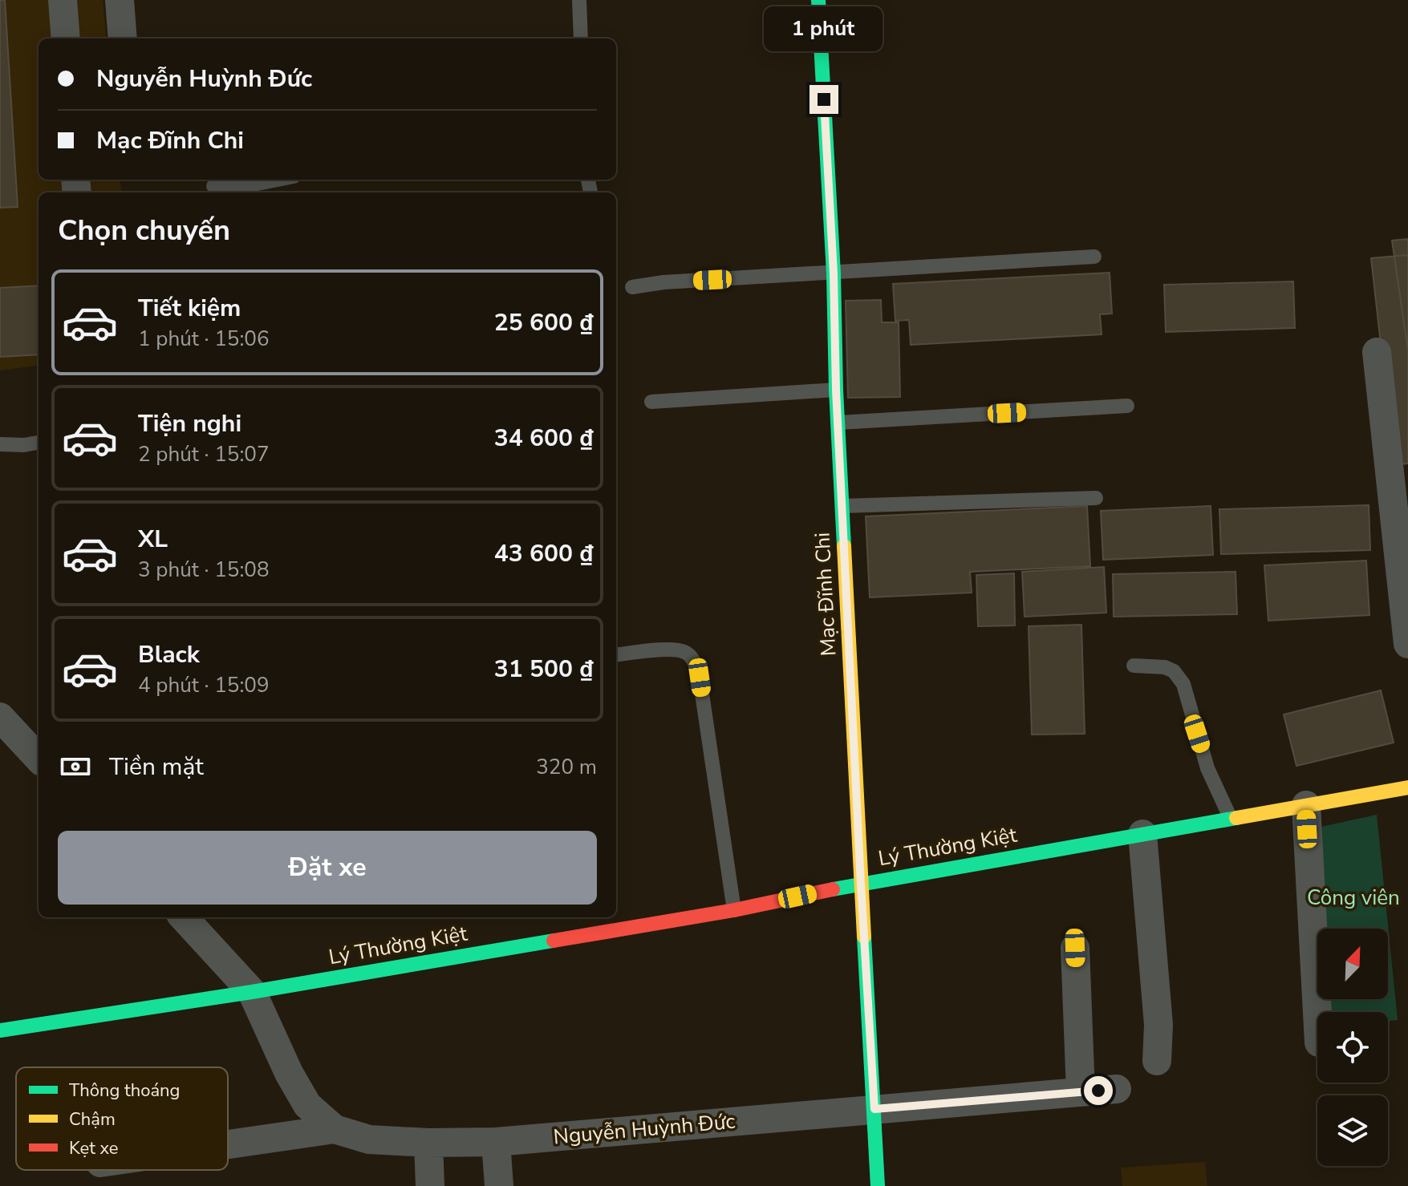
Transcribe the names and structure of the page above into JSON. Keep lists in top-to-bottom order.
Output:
{
  "streets": {
    "main road": ["Mạc Đĩnh Chi", "Lý Thường Kiệt"],
    "street": ["Nguyễn Huỳnh Đức"]
  },
  "crossings": [
    ["Mạc Đĩnh Chi", "Lý Thường Kiệt"],
    ["Mạc Đĩnh Chi", "Nguyễn Huỳnh Đức"],
    ["Lý Thường Kiệt", "Nguyễn Huỳnh Đức"]
  ],
  "parks": ["Công viên"],
  "legend": ["Thông thoáng", "Chậm", "Kẹt xe"],
  "north": "top right",
  "page": {
    "bubble": "1 phút",
    "banner": ["Nguyễn Huỳnh Đức", "Mạc Đĩnh Chi"],
    "heading": "Chọn chuyến",
    "list": [
      {
        "name": "Tiết kiệm",
        "note": "1 phút · 15:06",
        "value": "25 600 ₫"
      },
      {
        "name": "Tiện nghi",
        "note": "2 phút · 15:07",
        "value": "34 600 ₫"
      },
      {
        "name": "XL",
        "note": "3 phút · 15:08",
        "value": "43 600 ₫"
      },
      {
        "name": "Black",
        "note": "4 phút · 15:09",
        "value": "31 500 ₫"
      }
    ],
    "pay": ["Tiền mặt", "320 m"],
    "buttons": "Đặt xe"
  }
}
